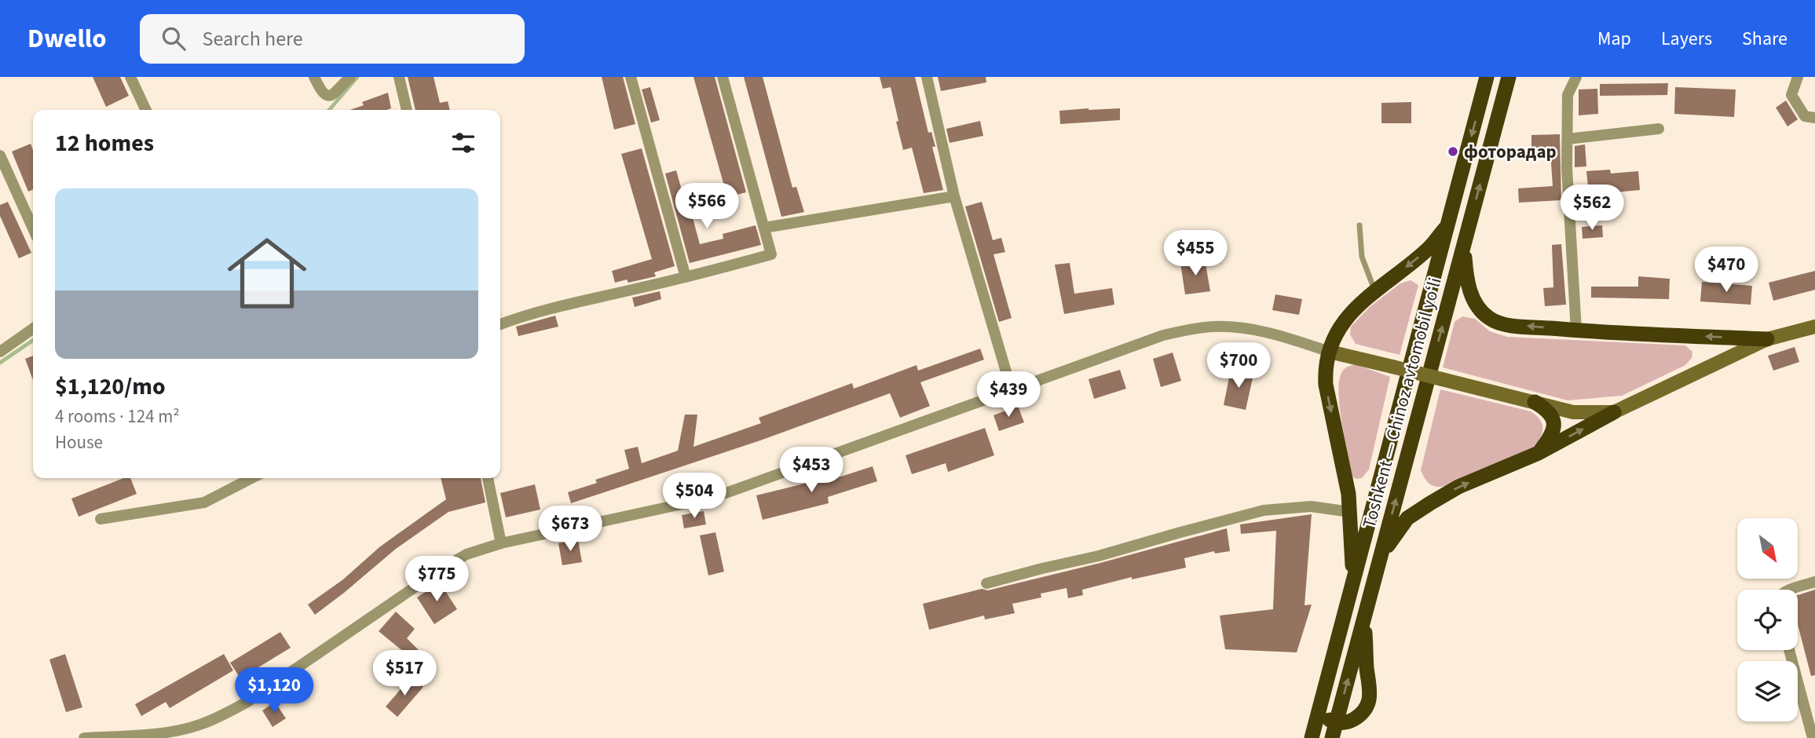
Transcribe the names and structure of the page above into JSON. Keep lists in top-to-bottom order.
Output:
{
  "streets": {
    "highway": ["Toshkent — Chinoz avtomobil yoʻli"]
  },
  "places": ["фоторадар"],
  "north": "bottom right",
  "page": {
    "header": "Dwello",
    "search": "Search here",
    "nav": ["Map", "Layers", "Share"],
    "heading": "12 homes",
    "list": [
      {
        "name": "$1,120/mo",
        "note": "4 rooms · 124 m² · House"
      }
    ],
    "price": [
      "$566",
      "$562",
      "$455",
      "$470",
      "$700",
      "$439",
      "$453",
      "$504",
      "$673",
      "$775",
      "$517",
      "$1,120"
    ]
  }
}
